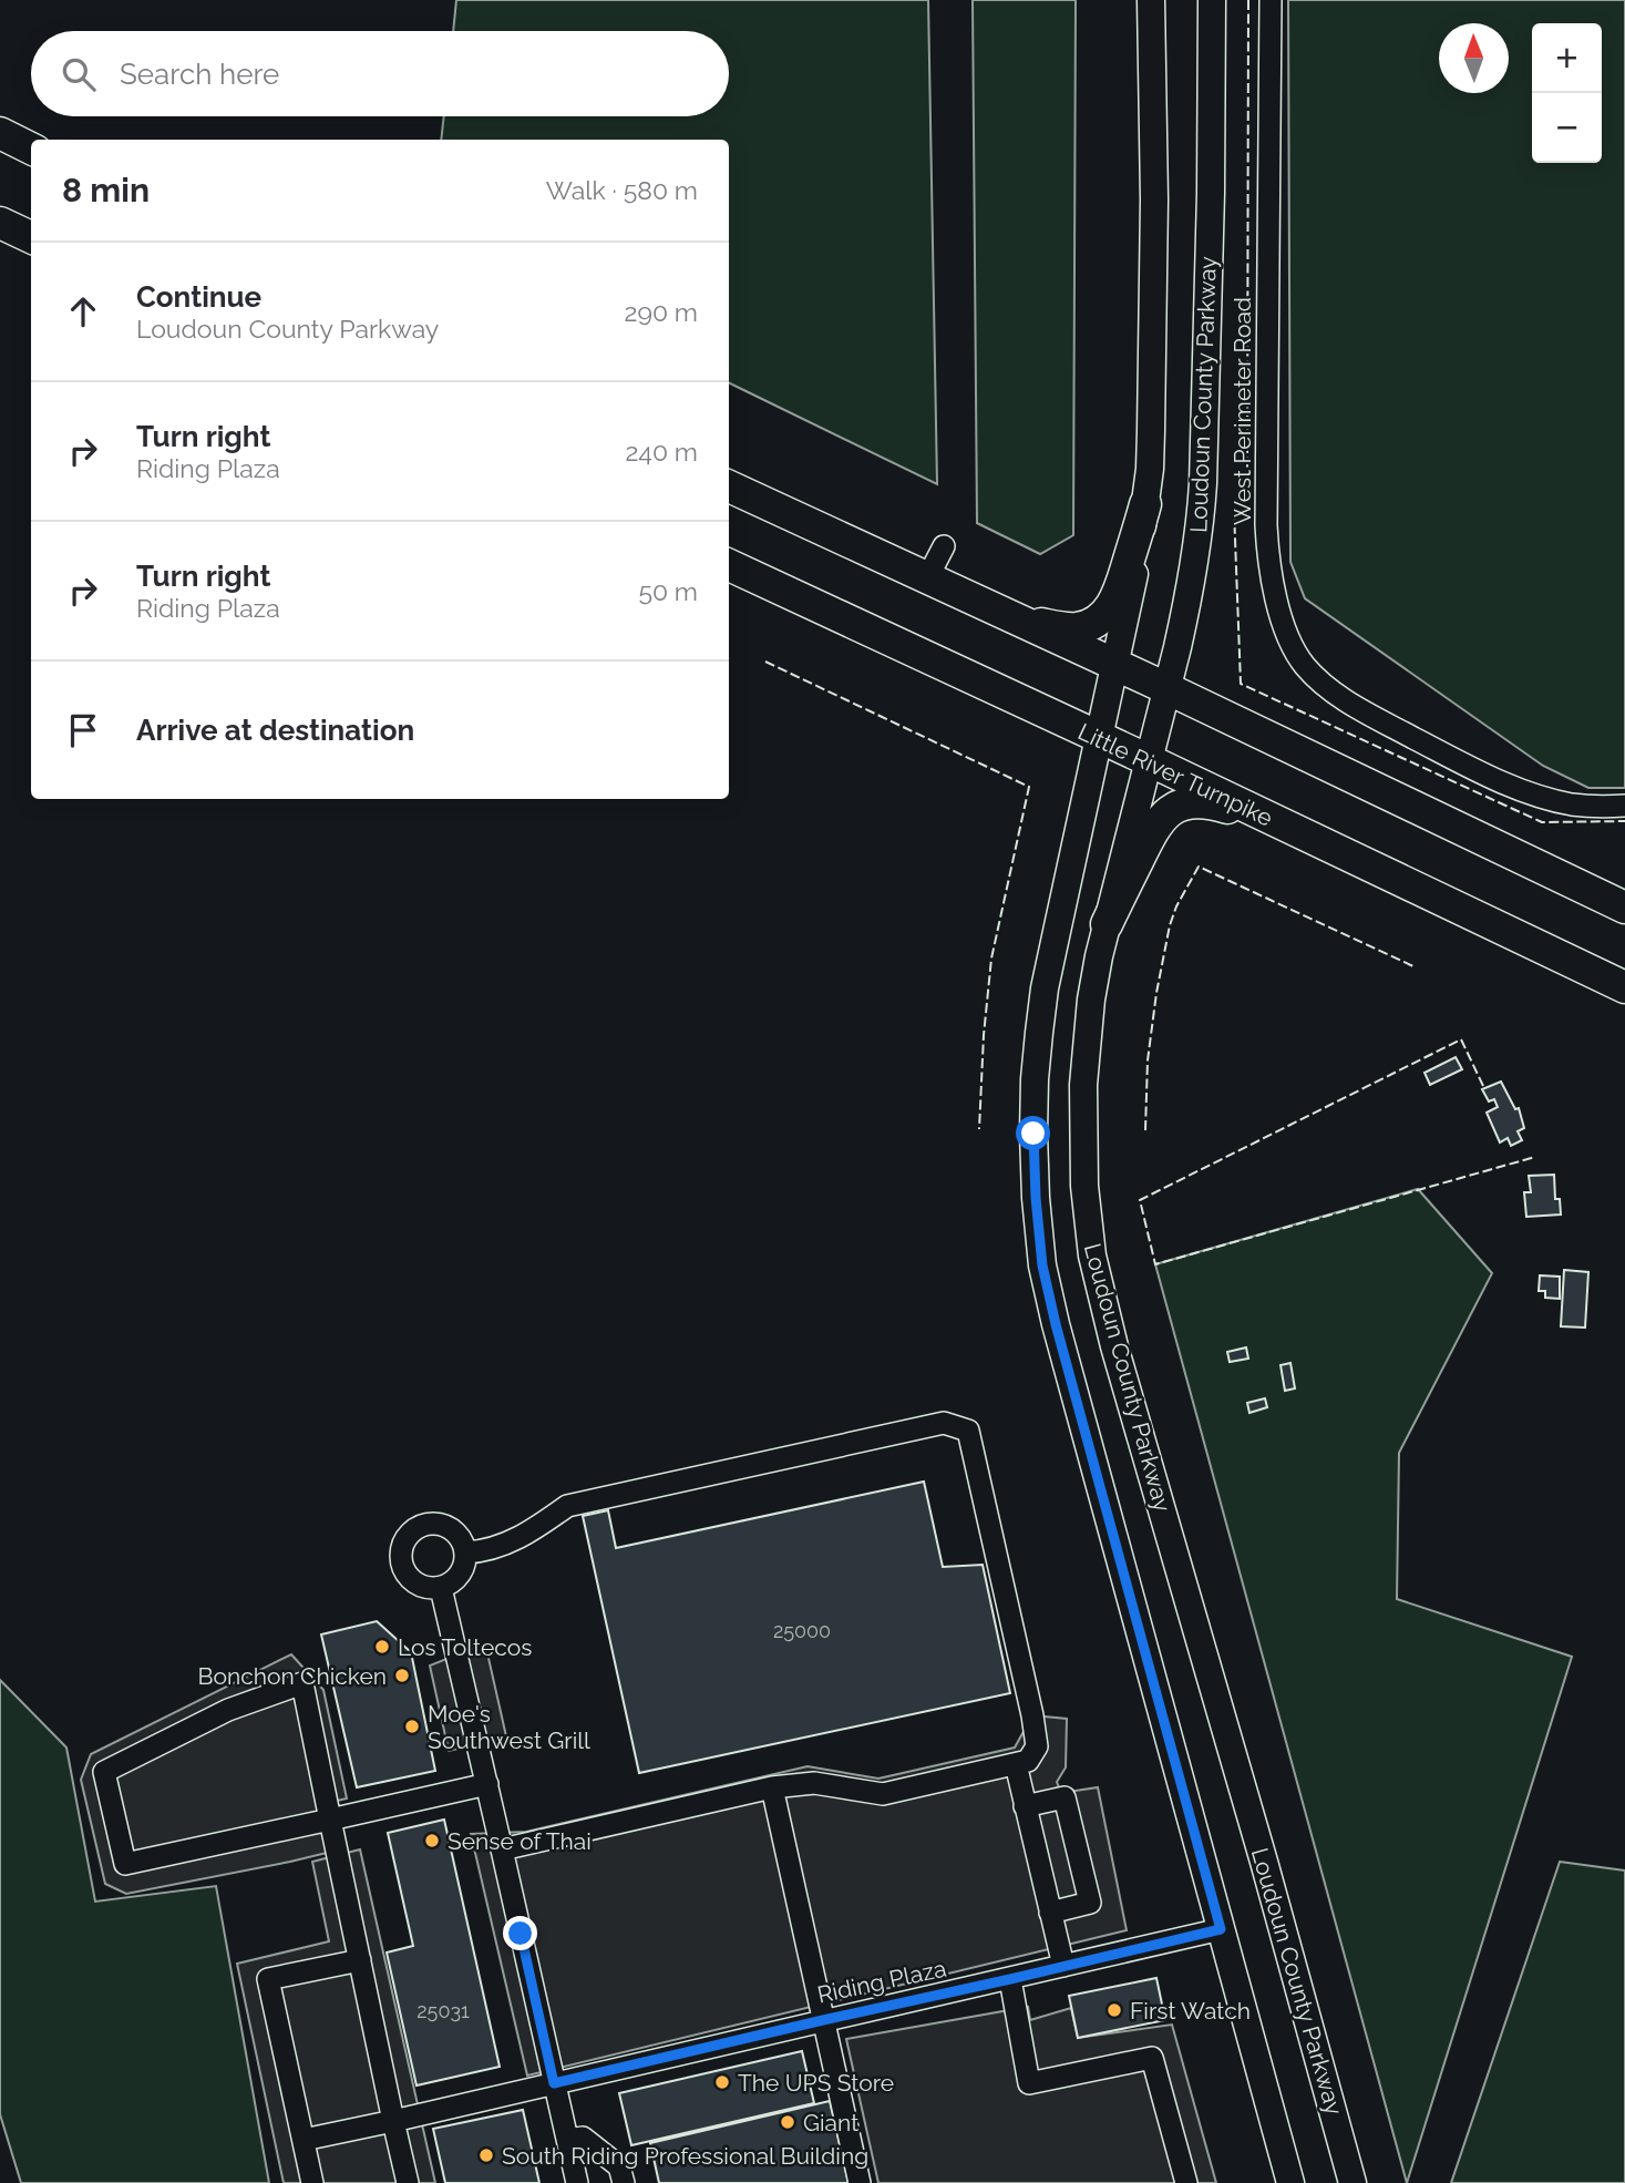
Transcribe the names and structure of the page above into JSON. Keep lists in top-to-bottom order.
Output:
{
  "streets": {
    "highway": ["Little River Turnpike"],
    "main road": ["Loudoun County Parkway"],
    "lane": ["West Perimeter Road", "Riding Plaza"]
  },
  "crossings": [
    ["Loudoun County Parkway", "Little River Turnpike"]
  ],
  "places": [
    "Los Toltecos",
    "Bonchon Chicken",
    "Moe's Southwest Grill",
    "Sense of Thai",
    "First Watch",
    "The UPS Store",
    "Giant",
    "South Riding Professional Building"
  ],
  "house_numbers": ["25000", "25031"],
  "north": "top",
  "page": {
    "map_buttons": ["+", "−"],
    "search": "Search here",
    "heading": ["8 min", "Walk · 580 m"],
    "list": [
      ["Continue", "Loudoun County Parkway", "290 m"],
      ["Turn right", "Riding Plaza", "240 m"],
      ["Turn right", "Riding Plaza", "50 m"],
      "Arrive at destination"
    ]
  }
}
